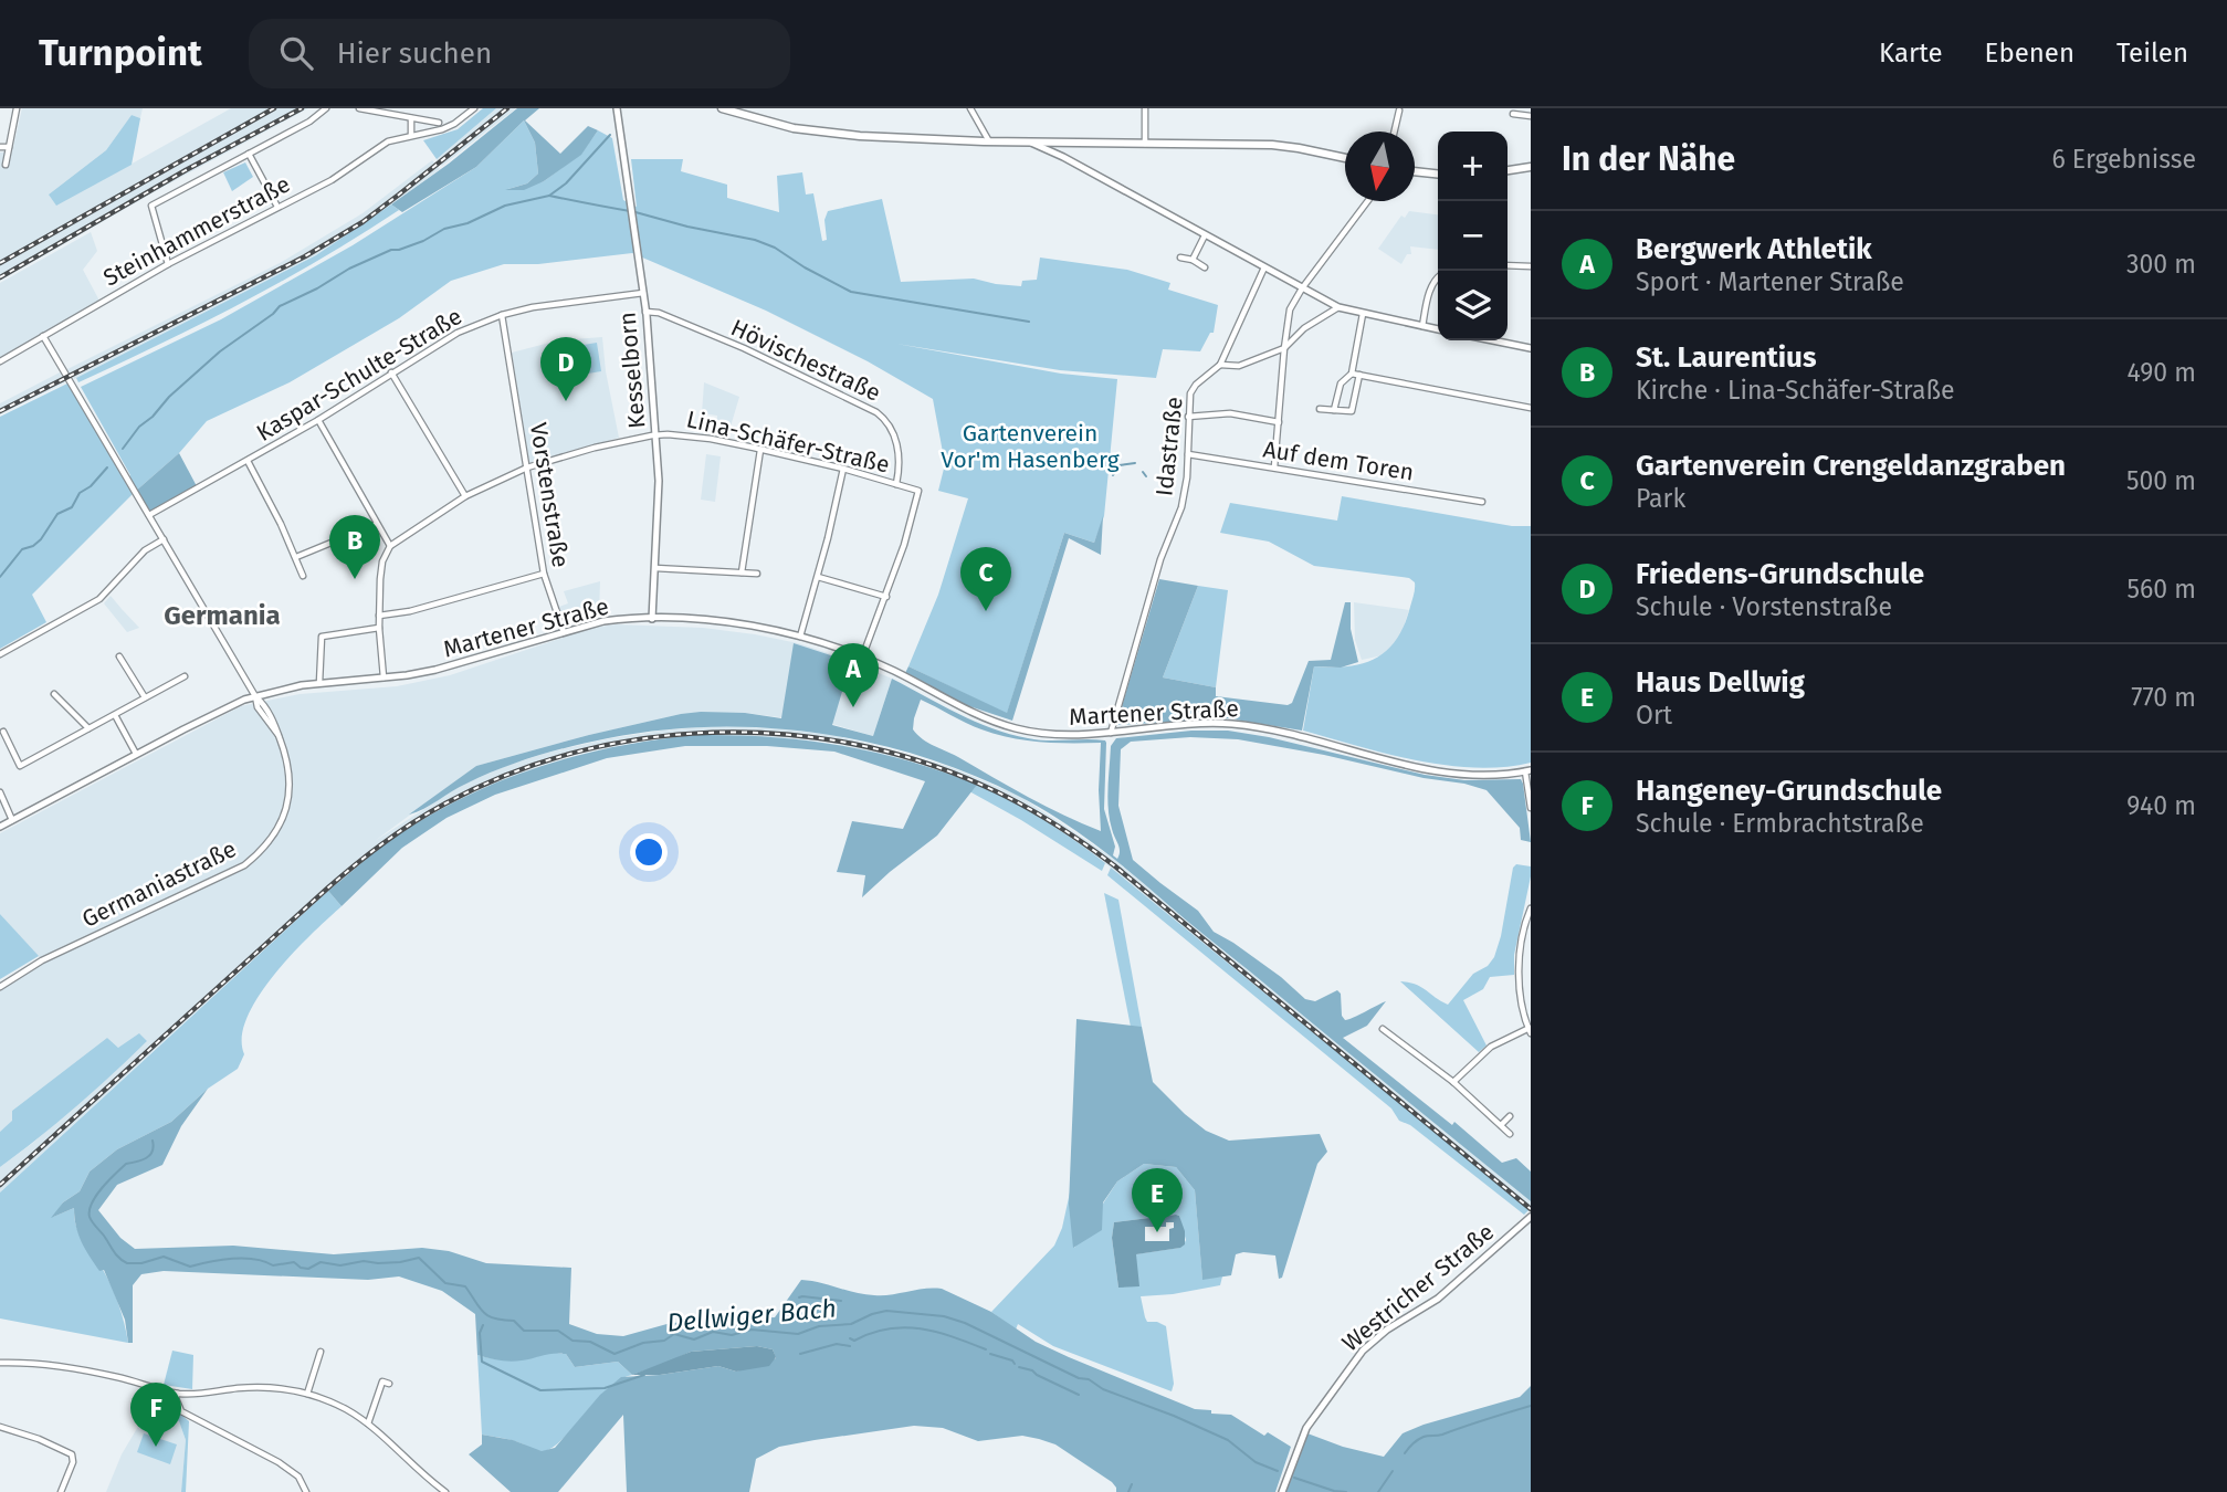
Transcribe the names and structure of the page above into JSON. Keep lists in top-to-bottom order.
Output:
{
  "streets": {
    "street": [
      "Steinhammerstraße",
      "Hövischestraße",
      "Kesselborn",
      "Kaspar-Schulte-Straße",
      "Lina-Schäfer-Straße",
      "Idastraße",
      "Auf dem Toren",
      "Vorstenstraße",
      "Martener Straße",
      "Germaniastraße",
      "Westricher Straße"
    ]
  },
  "crossings": [
    ["Steinhammerstraße", "Germaniastraße"],
    ["Hövischestraße", "Kesselborn"],
    ["Hövischestraße", "Lina-Schäfer-Straße"],
    ["Kesselborn", "Kaspar-Schulte-Straße"],
    ["Kesselborn", "Lina-Schäfer-Straße"],
    ["Kesselborn", "Martener Straße"],
    ["Kaspar-Schulte-Straße", "Vorstenstraße"],
    ["Kaspar-Schulte-Straße", "Germaniastraße"],
    ["Lina-Schäfer-Straße", "Vorstenstraße"],
    ["Idastraße", "Auf dem Toren"],
    ["Idastraße", "Martener Straße"],
    ["Vorstenstraße", "Martener Straße"],
    ["Martener Straße", "Germaniastraße"]
  ],
  "districts": ["Germania"],
  "water": ["Dellwiger Bach"],
  "parks": ["Gartenverein Vor'm Hasenberg"],
  "north": "bottom",
  "page": {
    "header": "Turnpoint",
    "search": "Hier suchen",
    "nav": ["Karte", "Ebenen", "Teilen"],
    "heading": ["In der Nähe", "6 Ergebnisse"],
    "map_buttons": ["+", "−"],
    "list": [
      {
        "mark": "A",
        "name": "Bergwerk Athletik",
        "note": "Sport · Martener Straße",
        "value": "300 m"
      },
      {
        "mark": "B",
        "name": "St. Laurentius",
        "note": "Kirche · Lina-Schäfer-Straße",
        "value": "490 m"
      },
      {
        "mark": "C",
        "name": "Gartenverein Crengeldanzgraben",
        "note": "Park",
        "value": "500 m"
      },
      {
        "mark": "D",
        "name": "Friedens-Grundschule",
        "note": "Schule · Vorstenstraße",
        "value": "560 m"
      },
      {
        "mark": "E",
        "name": "Haus Dellwig",
        "note": "Ort",
        "value": "770 m"
      },
      {
        "mark": "F",
        "name": "Hangeney-Grundschule",
        "note": "Schule · Ermbrachtstraße",
        "value": "940 m"
      }
    ],
    "pins": [
      "D",
      "B",
      "C",
      "A",
      "E",
      "F"
    ]
  }
}
